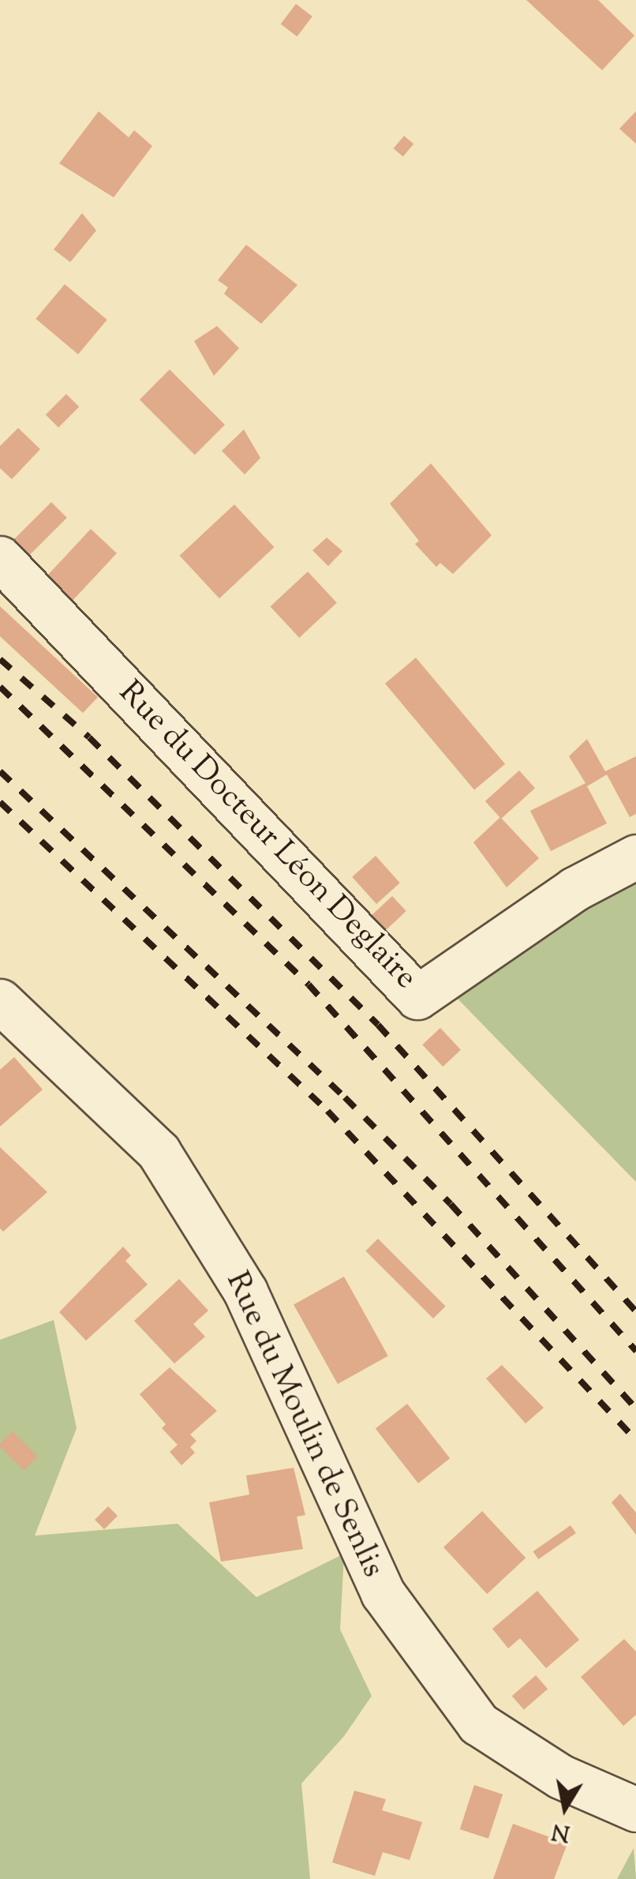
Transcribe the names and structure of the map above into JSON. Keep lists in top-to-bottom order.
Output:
{
  "streets": {
    "street": ["Rue du Docteur Léon Deglaire", "Rue du Moulin de Senlis"]
  },
  "north": "bottom"
}
